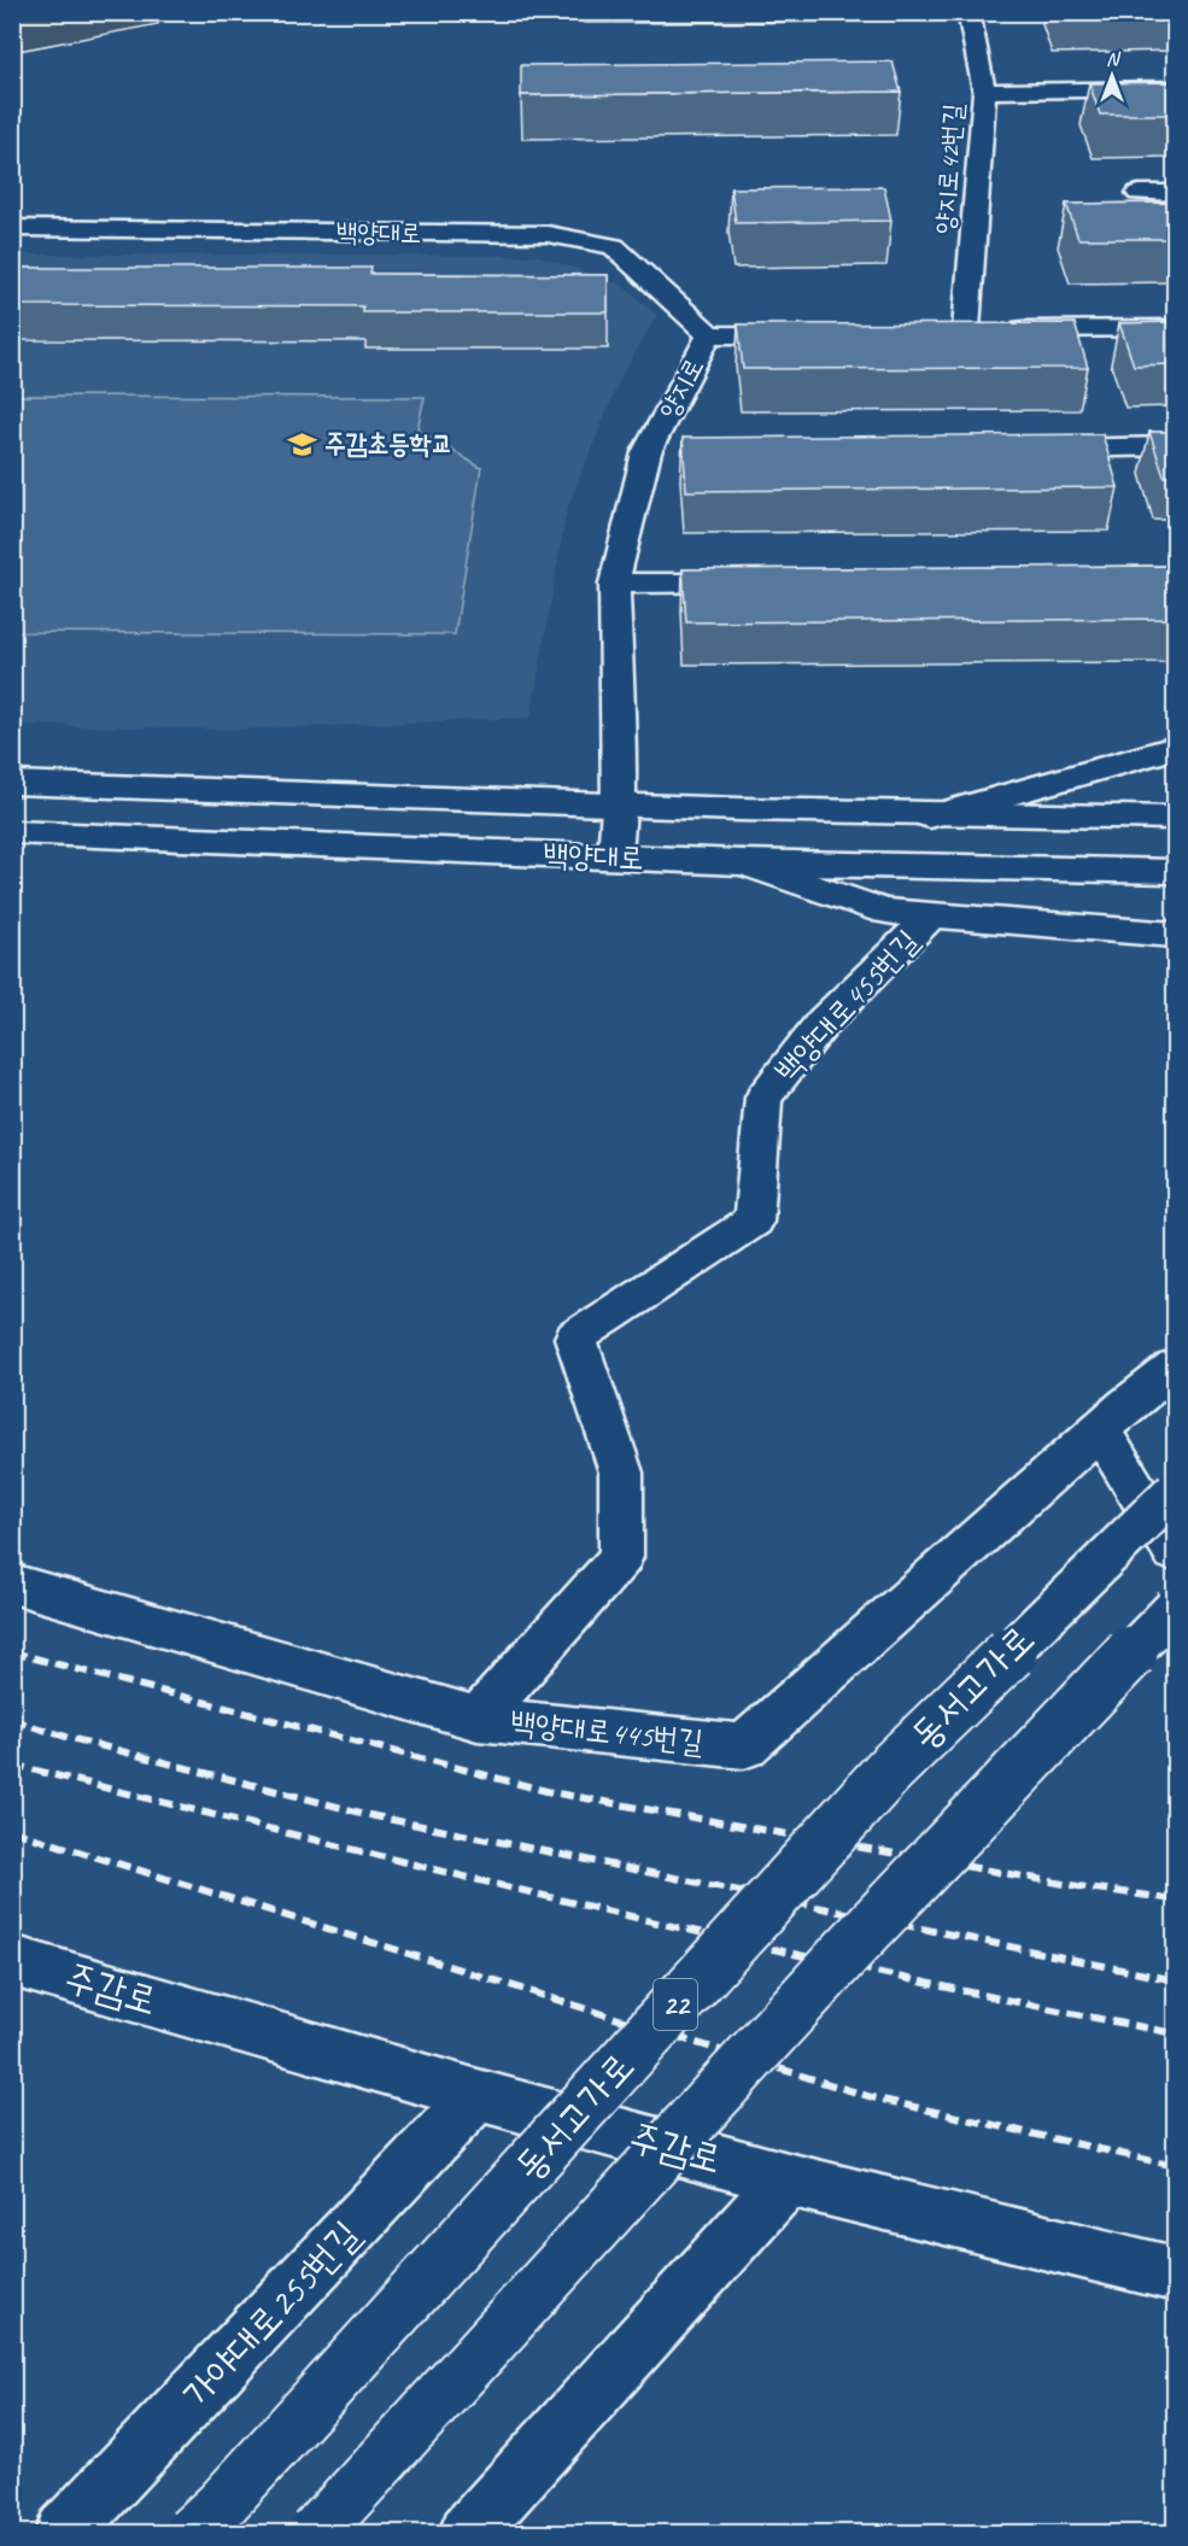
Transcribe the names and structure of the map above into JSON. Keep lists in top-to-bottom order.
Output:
{
  "streets": {
    "main road": [
      "양지로42번길",
      "백양대로",
      "양지로",
      "백양대로455번길",
      "동서고가로",
      "백양대로445번길",
      "주감로",
      "22",
      "가야대로255번길"
    ]
  },
  "crossings": [
    ["백양대로", "양지로"],
    ["백양대로455번길", "백양대로445번길"],
    ["주감로", "가야대로255번길"]
  ],
  "places": {
    "school or university": ["주감초등학교"]
  },
  "north": "top"
}
